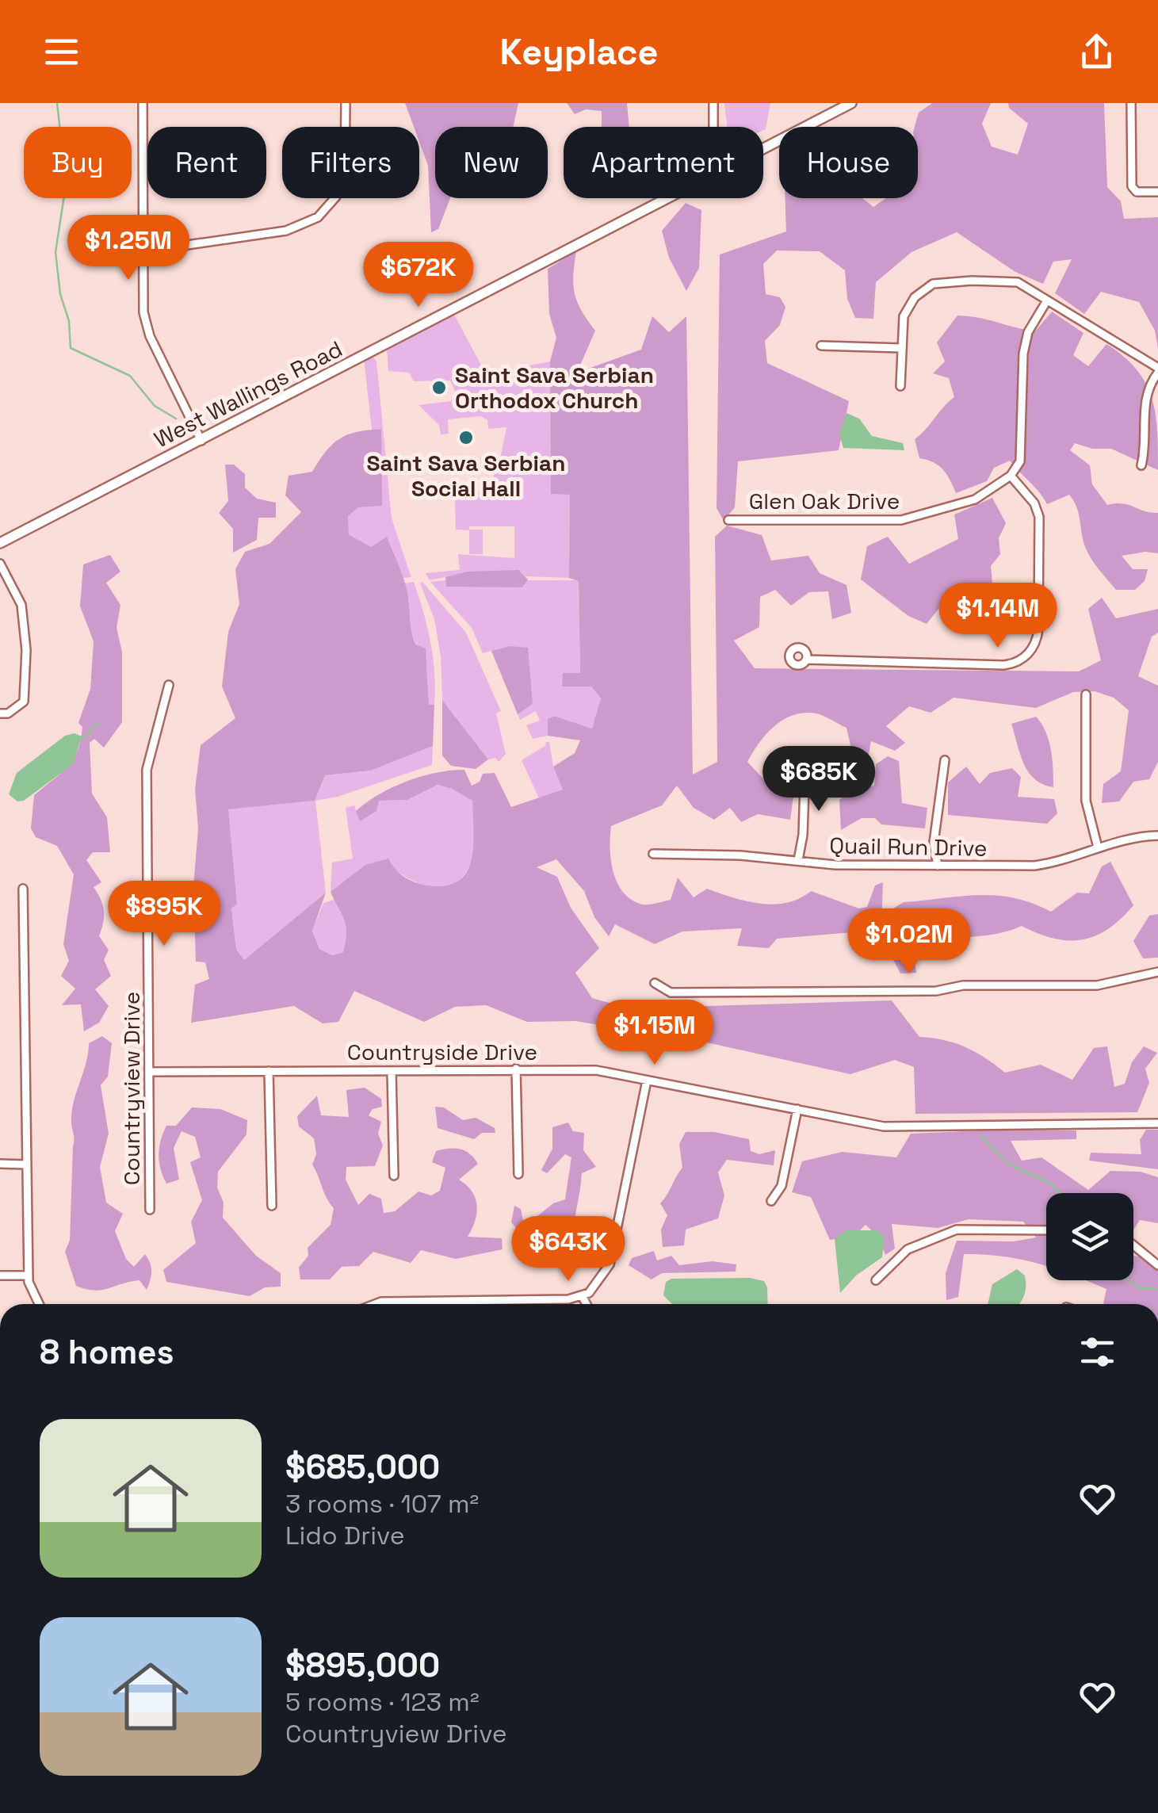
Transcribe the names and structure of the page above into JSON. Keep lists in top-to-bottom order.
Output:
{
  "streets": {
    "street": [
      "West Wallings Road",
      "Glen Oak Drive",
      "Quail Run Drive",
      "Countryside Drive",
      "Countryview Drive"
    ]
  },
  "crossings": [
    ["Countryside Drive", "Countryview Drive"]
  ],
  "places": ["Saint Sava Serbian Orthodox Church", "Saint Sava Serbian Social Hall"],
  "page": {
    "header": "Keyplace",
    "chip": [
      "Buy",
      "Rent",
      "Filters",
      "New",
      "Apartment",
      "House"
    ],
    "price": [
      "$1.25M",
      "$672K",
      "$1.14M",
      "$685K",
      "$895K",
      "$1.02M",
      "$1.15M",
      "$643K"
    ],
    "heading": "8 homes",
    "list": [
      {
        "name": "$685,000",
        "note": "3 rooms · 107 m² · Lido Drive"
      },
      {
        "name": "$895,000",
        "note": "5 rooms · 123 m² · Countryview Drive"
      }
    ]
  }
}
